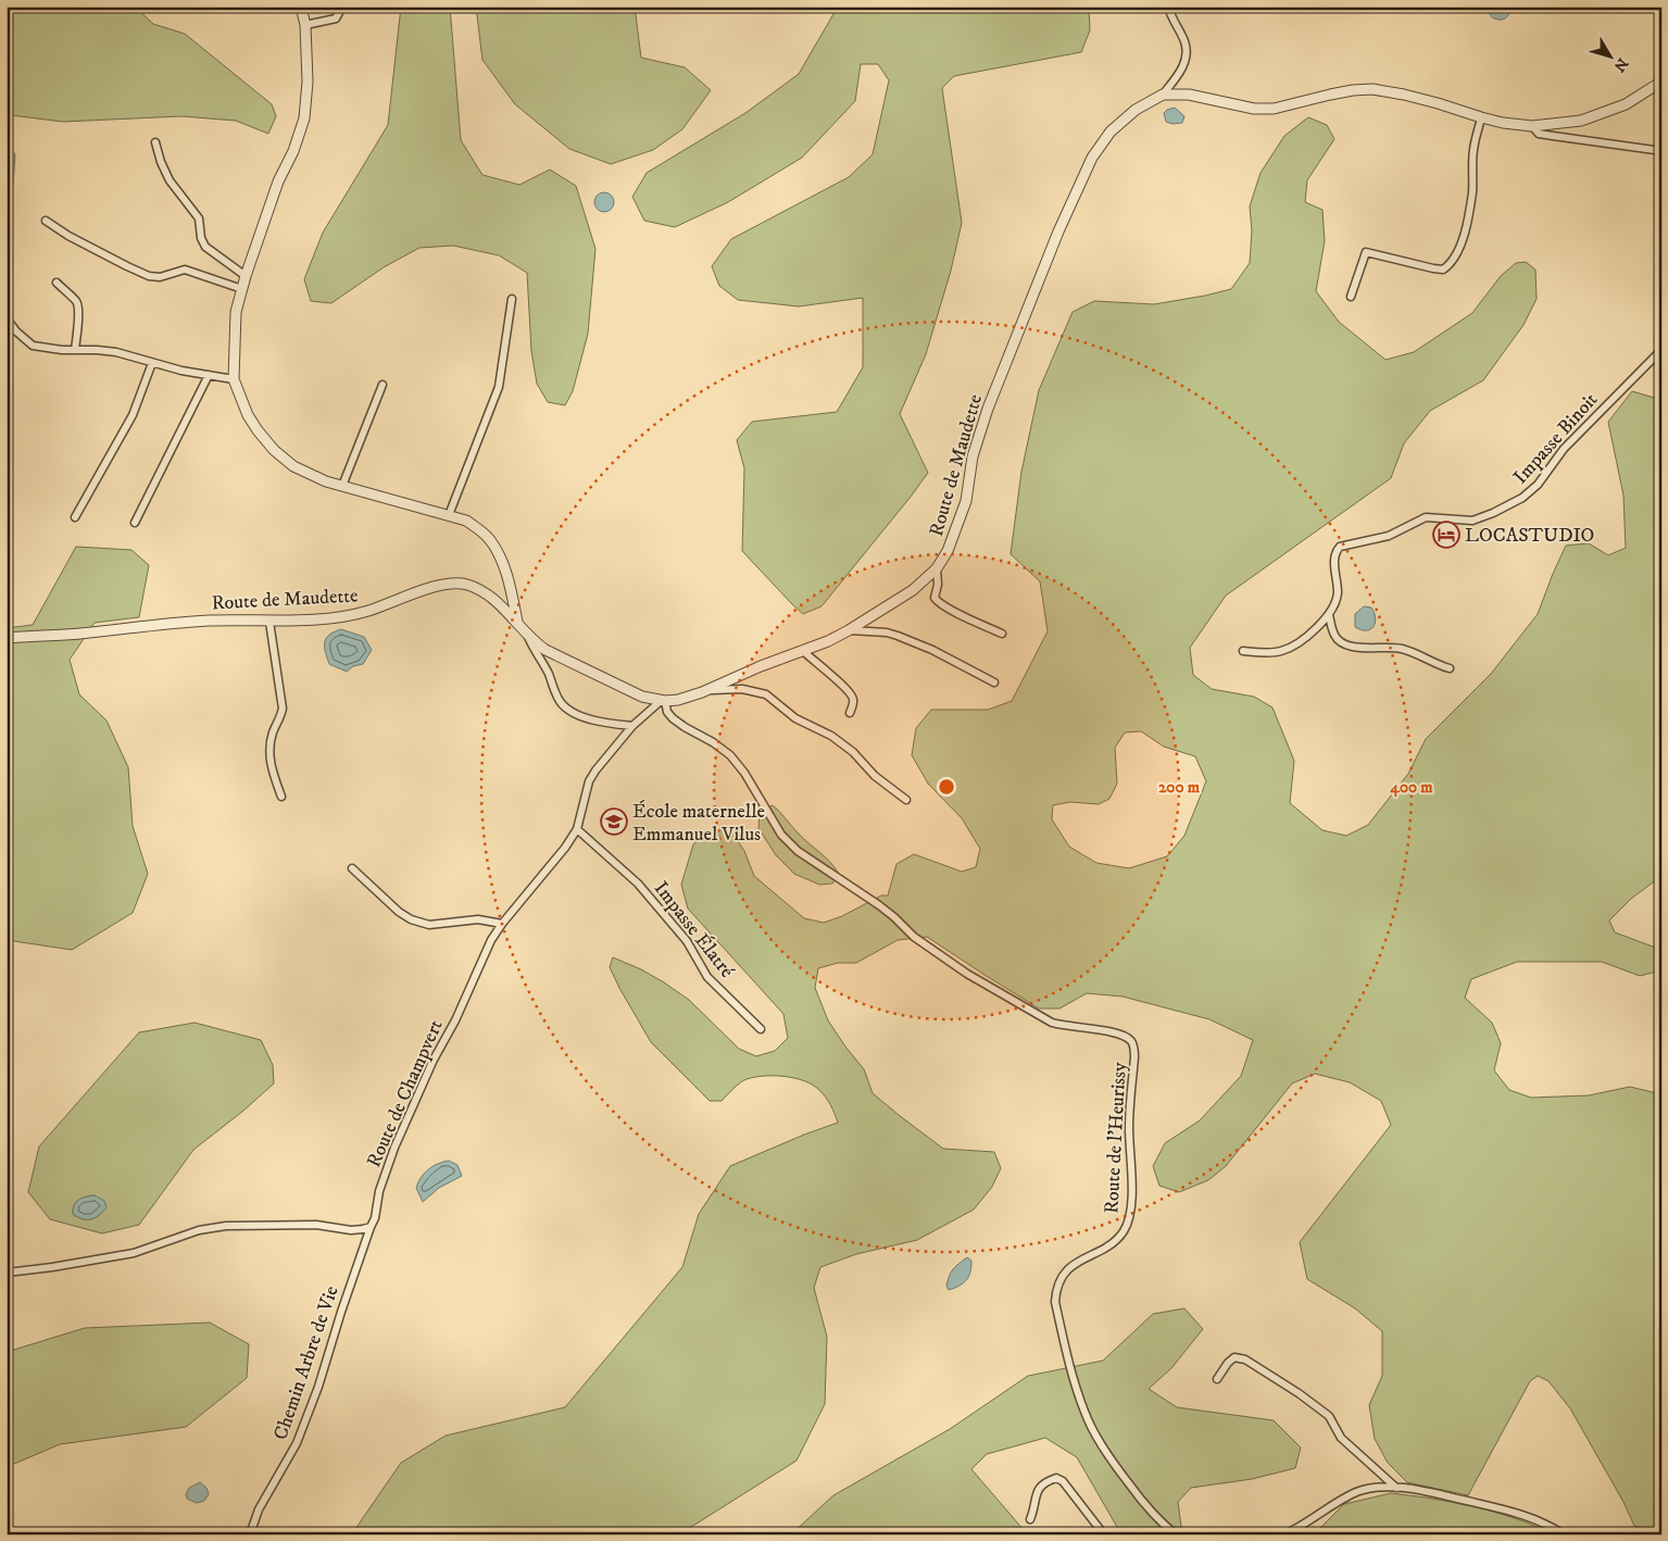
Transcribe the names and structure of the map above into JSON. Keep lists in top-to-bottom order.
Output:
{
  "streets": {
    "street": [
      "Impasse Binoit",
      "Route de Maudette",
      "Impasse Élatré",
      "Route de Champvert",
      "Route de l'Heurissy",
      "Chemin Arbre de Vie"
    ]
  },
  "crossings": [
    ["Route de Maudette", "Route de Champvert"],
    ["Route de Maudette", "Route de l'Heurissy"],
    ["Impasse Élatré", "Route de Champvert"],
    ["Route de Champvert", "Route de l'Heurissy"],
    ["Route de Champvert", "Chemin Arbre de Vie"]
  ],
  "places": {
    "hotel": ["LOCASTUDIO"],
    "school or university": ["École maternelle Emmanuel Vilus"]
  },
  "north": "bottom right",
  "rings": ["200 m", "400 m"]
}
